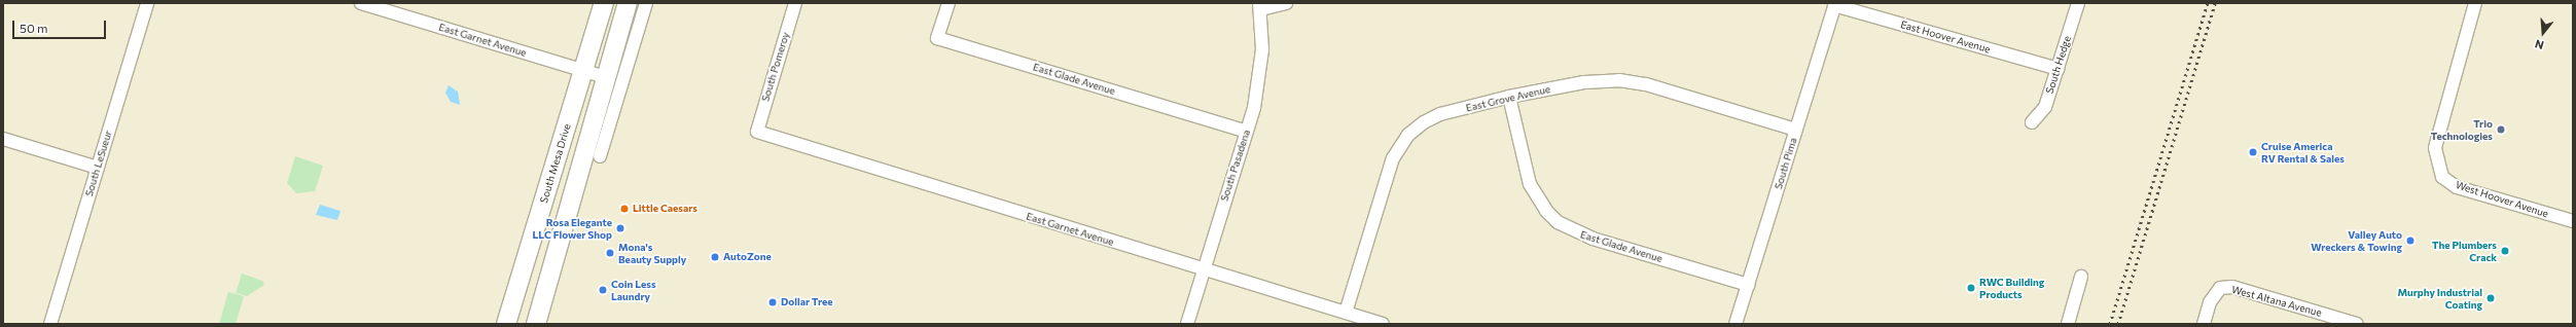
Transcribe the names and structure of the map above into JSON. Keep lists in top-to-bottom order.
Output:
{
  "streets": {
    "main road": ["South Mesa Drive"],
    "street": [
      "East Hoover Avenue",
      "East Garnet Avenue",
      "South Hedge",
      "South Pomeroy",
      "East Glade Avenue",
      "East Grove Avenue",
      "South LeSueur",
      "South Pima",
      "South Pasadena",
      "West Hoover Avenue",
      "West Altana Avenue"
    ]
  },
  "crossings": [
    ["East Hoover Avenue", "South Hedge"],
    ["East Hoover Avenue", "South Pima"],
    ["East Garnet Avenue", "South Pomeroy"],
    ["East Garnet Avenue", "East Grove Avenue"],
    ["East Garnet Avenue", "South Mesa Drive"],
    ["East Garnet Avenue", "South Pasadena"],
    ["East Glade Avenue", "East Grove Avenue"],
    ["East Glade Avenue", "South Pima"],
    ["East Glade Avenue", "South Pasadena"],
    ["East Grove Avenue", "South Pima"]
  ],
  "places": [
    "Trio Technologies",
    "Cruise America RV Rental & Sales",
    "Little Caesars",
    "Rosa Elegante LLC Flower Shop",
    "Valley Auto Wreckers & Towing",
    "The Plumbers Crack",
    "Mona's Beauty Supply",
    "AutoZone",
    "RWC Building Products",
    "Coin Less Laundry",
    "Murphy Industrial Coating",
    "Dollar Tree"
  ],
  "scale_bar": "50 m",
  "north": "bottom"
}
